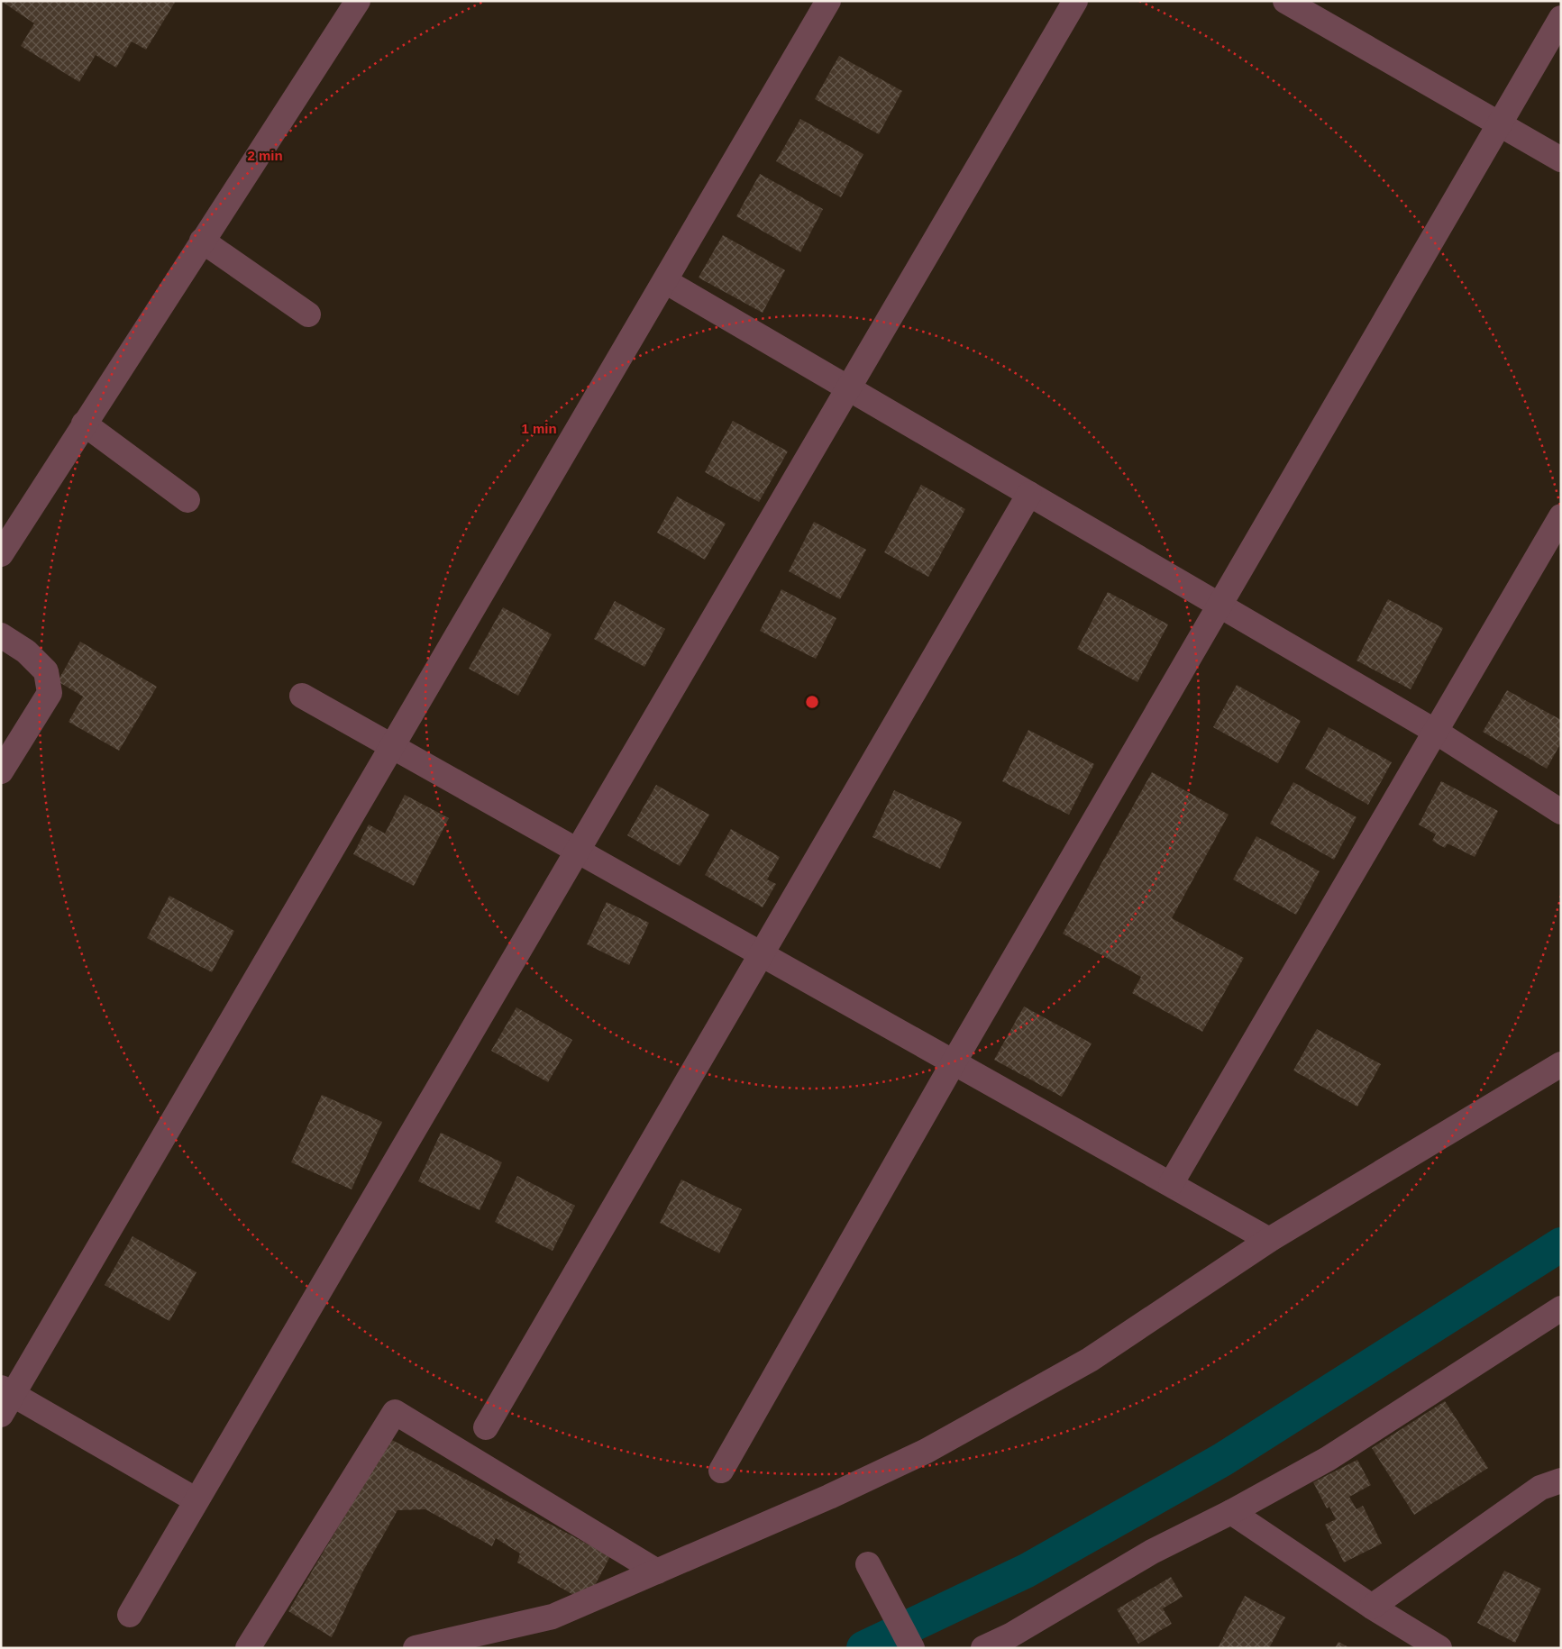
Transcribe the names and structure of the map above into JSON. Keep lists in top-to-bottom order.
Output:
{
  "rings": ["2 min", "1 min"]
}
